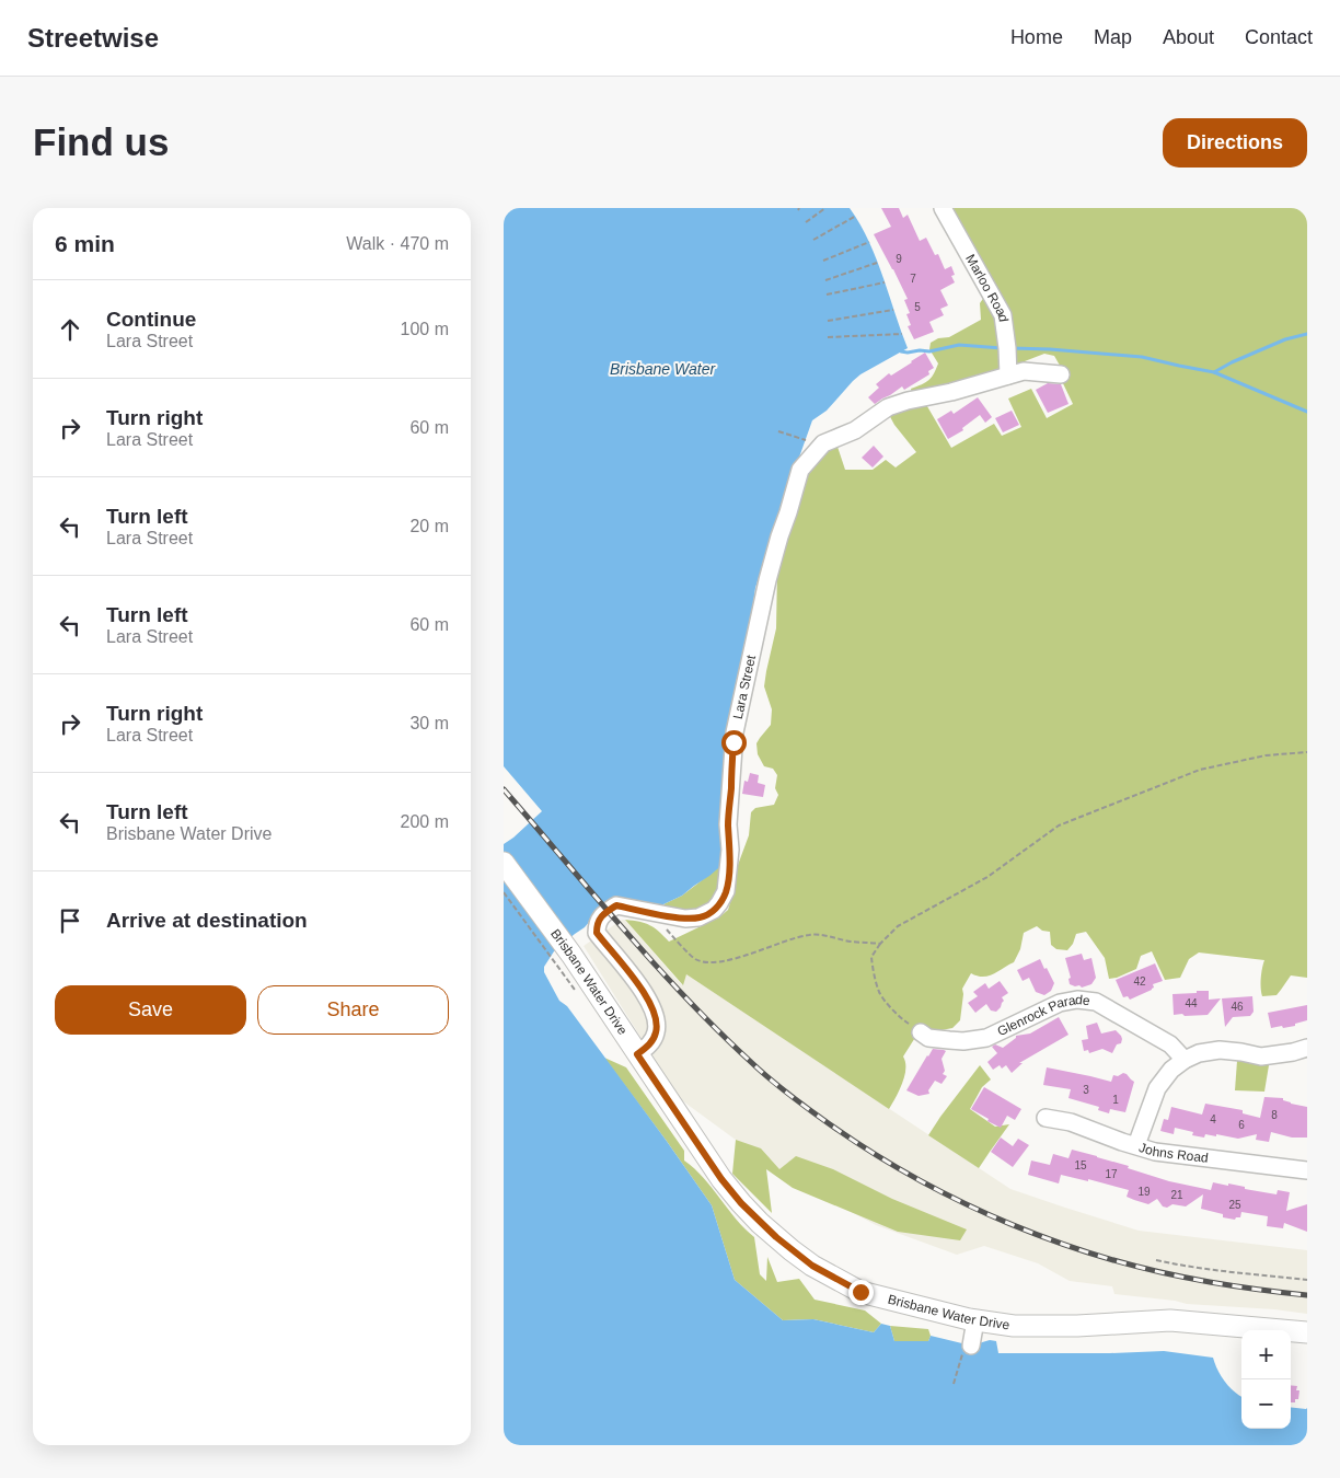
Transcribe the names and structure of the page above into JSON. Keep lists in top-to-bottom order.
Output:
{
  "streets": {
    "main road": ["Brisbane Water Drive"],
    "street": [
      "Marloo Road",
      "Lara Street",
      "Glenrock Parade",
      "Johns Road"
    ]
  },
  "crossings": [
    ["Marloo Road", "Lara Street"],
    ["Lara Street", "Brisbane Water Drive"]
  ],
  "water": ["Brisbane Water"],
  "house_numbers": [
    "9",
    "7",
    "5",
    "42",
    "44",
    "46",
    "3",
    "1",
    "8",
    "4",
    "6",
    "15",
    "17",
    "19",
    "21",
    "25"
  ],
  "page": {
    "header": "Streetwise",
    "nav": [
      "Home",
      "Map",
      "About",
      "Contact"
    ],
    "buttons": [
      "Directions",
      ["Save", "Share"]
    ],
    "title": "Find us",
    "heading": ["6 min", "Walk · 470 m"],
    "list": [
      ["Continue", "Lara Street", "100 m"],
      ["Turn right", "Lara Street", "60 m"],
      ["Turn left", "Lara Street", "20 m"],
      ["Turn left", "Lara Street", "60 m"],
      ["Turn right", "Lara Street", "30 m"],
      ["Turn left", "Brisbane Water Drive", "200 m"],
      "Arrive at destination"
    ],
    "map_buttons": ["+", "−"]
  }
}
